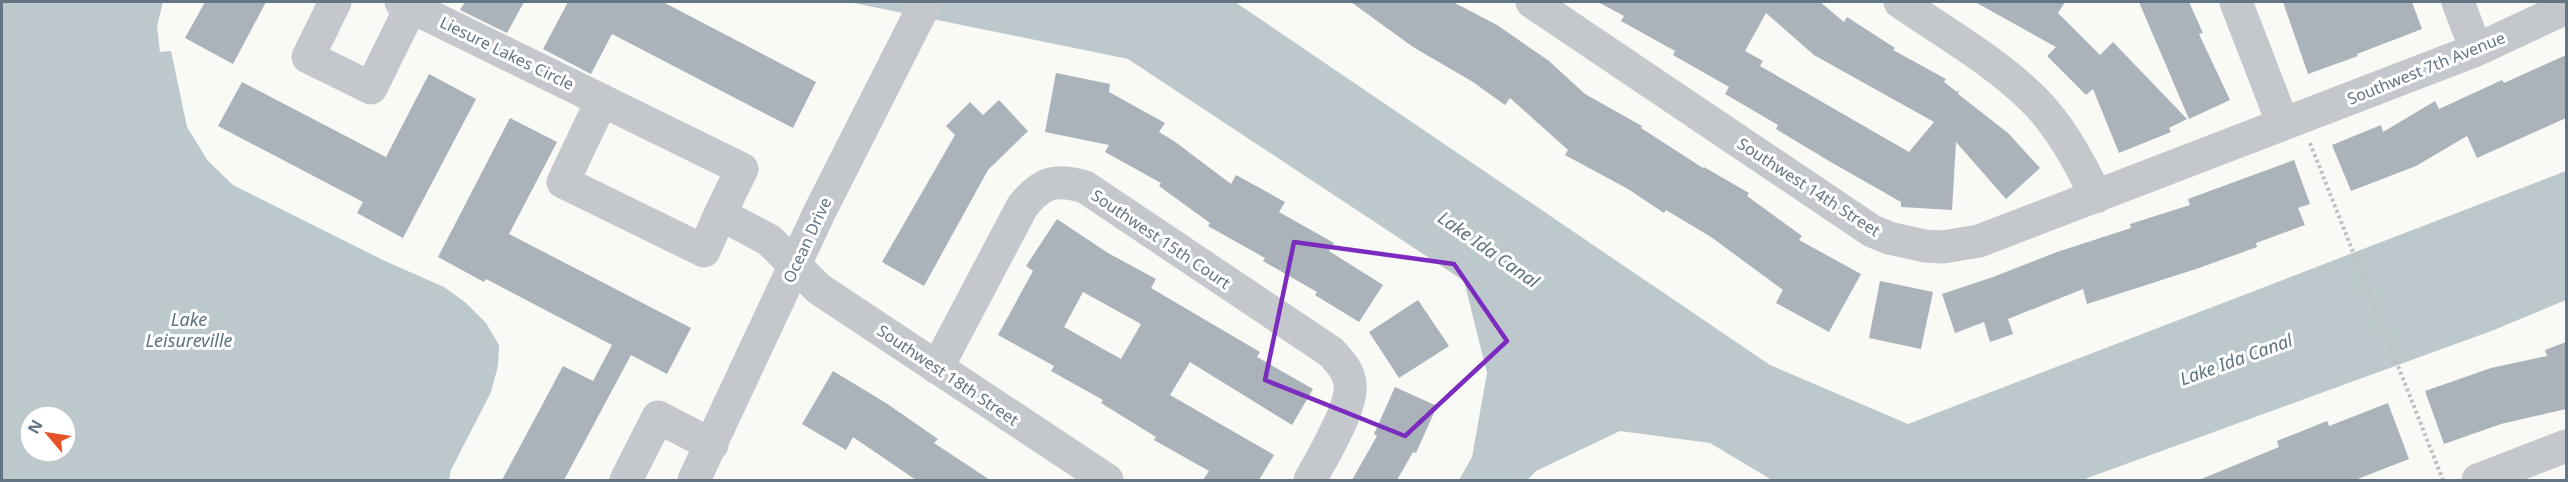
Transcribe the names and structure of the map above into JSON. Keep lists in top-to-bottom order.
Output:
{
  "streets": {
    "street": [
      "Liesure Lakes Circle",
      "Southwest 7th Avenue",
      "Southwest 14th Street",
      "Southwest 15th Court",
      "Ocean Drive",
      "Southwest 18th Street"
    ]
  },
  "crossings": [
    ["Southwest 7th Avenue", "Southwest 14th Street"],
    ["Southwest 15th Court", "Southwest 18th Street"],
    ["Ocean Drive", "Southwest 18th Street"]
  ],
  "water": ["Lake Ida Canal", "Lake Leisureville"],
  "north": "top left"
}
